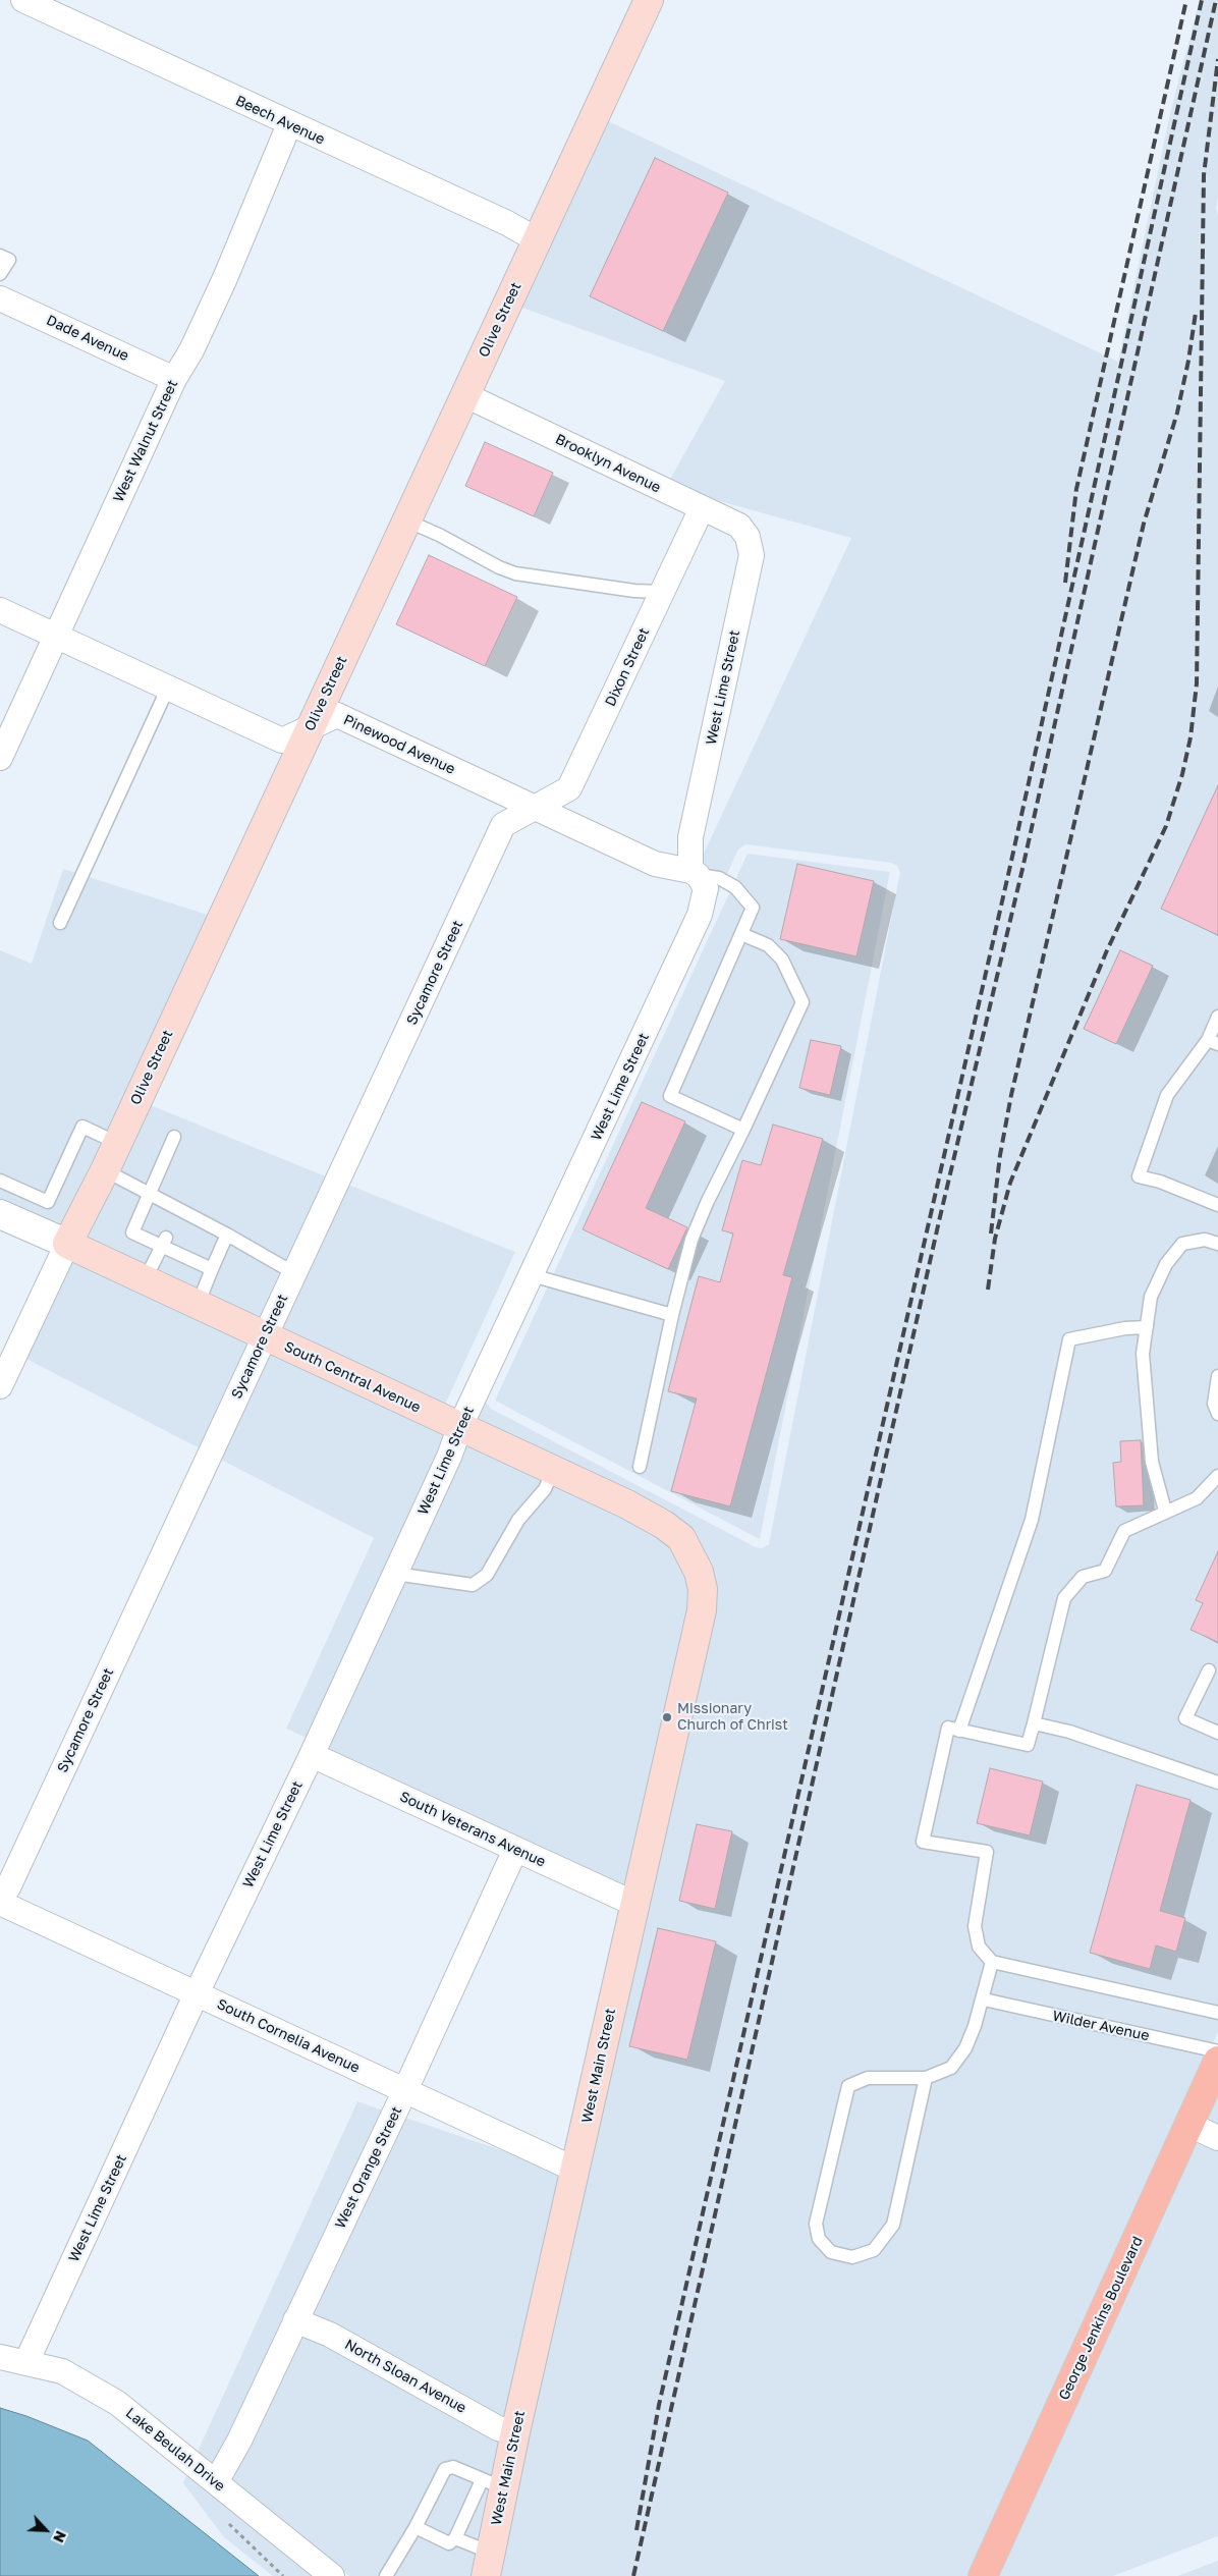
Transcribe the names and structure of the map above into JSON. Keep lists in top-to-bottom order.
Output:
{
  "streets": {
    "main road": [
      "Olive Street",
      "South Central Avenue",
      "West Main Street",
      "George Jenkins Boulevard"
    ],
    "street": [
      "Beech Avenue",
      "Dade Avenue",
      "West Walnut Street",
      "Brooklyn Avenue",
      "Dixon Street",
      "West Lime Street",
      "Pinewood Avenue",
      "Sycamore Street",
      "South Veterans Avenue",
      "South Cornelia Avenue",
      "West Orange Street",
      "North Sloan Avenue",
      "Lake Beulah Drive"
    ],
    "lane": ["Wilder Avenue"]
  },
  "crossings": [
    ["Beech Avenue", "Olive Street"],
    ["Beech Avenue", "West Walnut Street"],
    ["Olive Street", "Brooklyn Avenue"],
    ["Olive Street", "Pinewood Avenue"],
    ["Olive Street", "South Central Avenue"],
    ["Dade Avenue", "West Walnut Street"],
    ["West Walnut Street", "Pinewood Avenue"],
    ["Brooklyn Avenue", "Dixon Street"],
    ["Brooklyn Avenue", "West Lime Street"],
    ["Dixon Street", "Pinewood Avenue"],
    ["Dixon Street", "Sycamore Street"],
    ["West Lime Street", "Pinewood Avenue"],
    ["West Lime Street", "South Central Avenue"],
    ["West Lime Street", "South Veterans Avenue"],
    ["West Lime Street", "South Cornelia Avenue"],
    ["West Lime Street", "Lake Beulah Drive"],
    ["Pinewood Avenue", "Sycamore Street"],
    ["Sycamore Street", "South Central Avenue"],
    ["South Central Avenue", "West Main Street"],
    ["South Veterans Avenue", "West Main Street"],
    ["South Veterans Avenue", "West Orange Street"],
    ["South Cornelia Avenue", "West Main Street"],
    ["South Cornelia Avenue", "West Orange Street"],
    ["West Main Street", "North Sloan Avenue"],
    ["West Orange Street", "North Sloan Avenue"],
    ["West Orange Street", "Lake Beulah Drive"]
  ],
  "places": ["Missionary Church of Christ"],
  "north": "bottom right"
}
